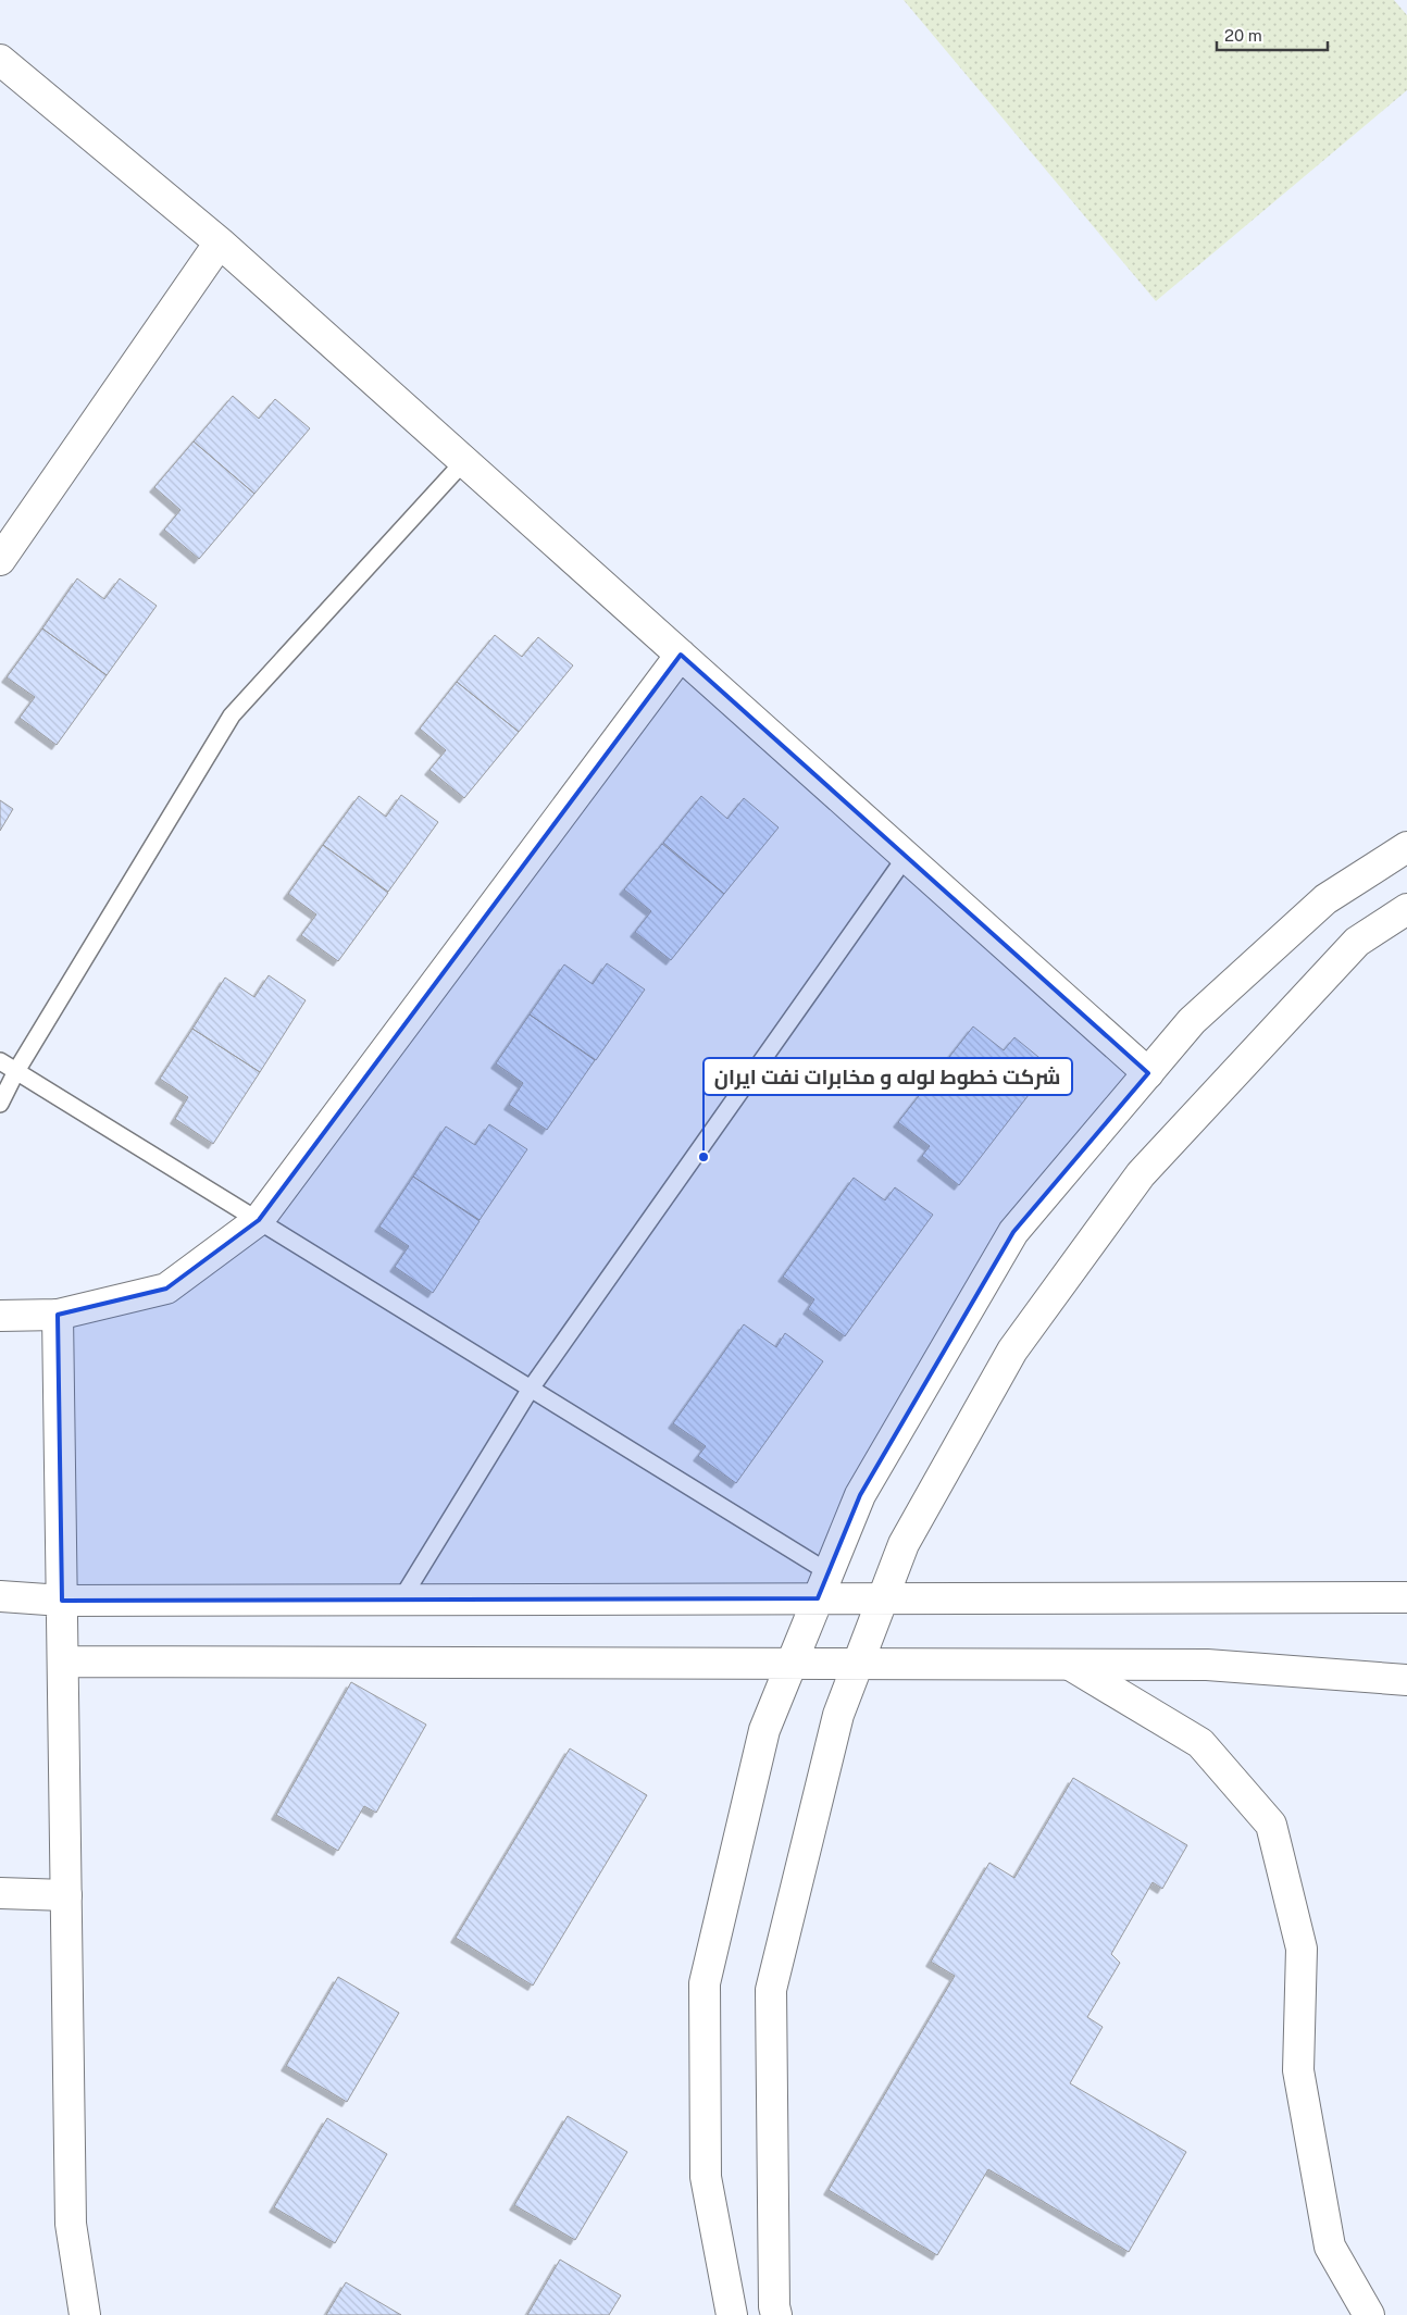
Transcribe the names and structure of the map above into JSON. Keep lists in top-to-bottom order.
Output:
{
  "places": ["شرکت خطوط لوله و مخابرات نفت ایران"],
  "scale_bar": "20 m"
}
